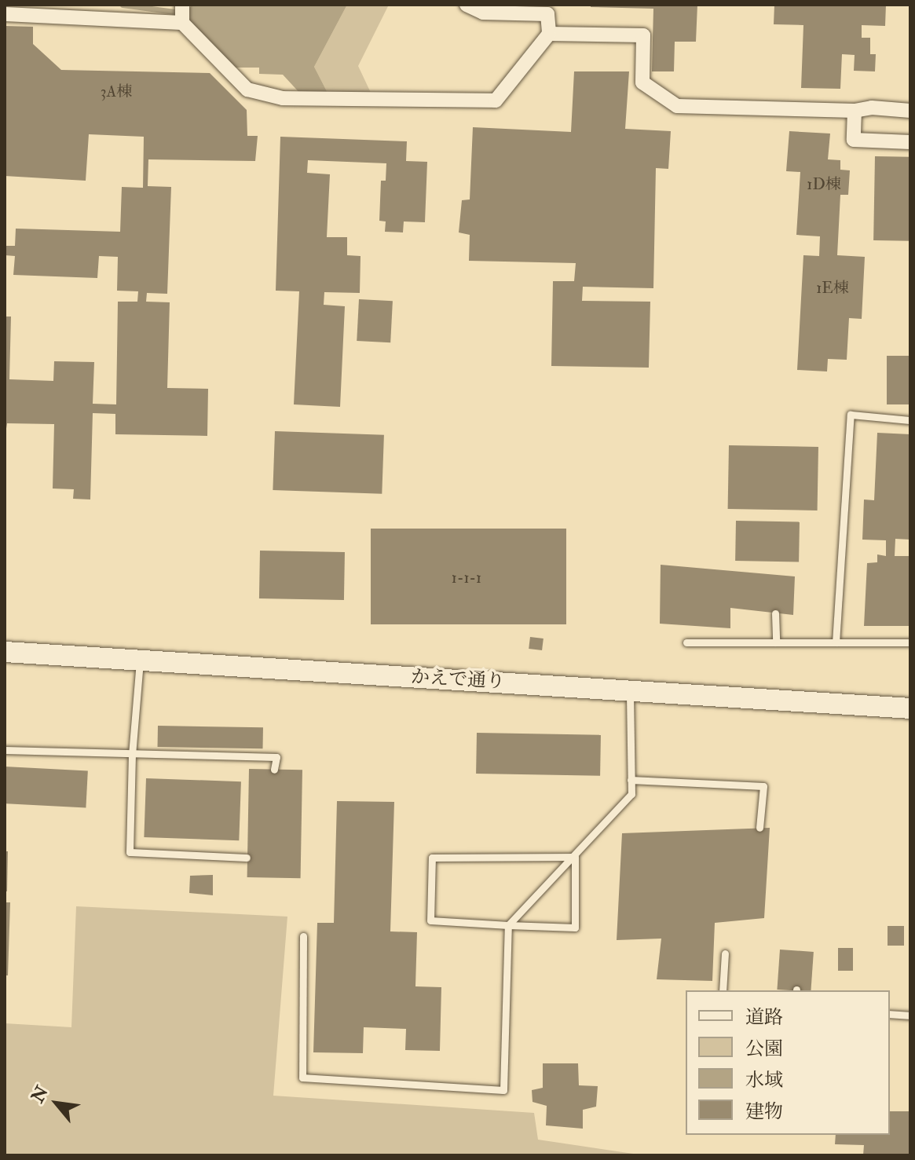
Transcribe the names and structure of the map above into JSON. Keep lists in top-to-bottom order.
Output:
{
  "streets": {
    "street": ["かえで通り"]
  },
  "house_numbers": [
    "3A棟",
    "1D棟",
    "1E棟",
    "1-1-1"
  ],
  "legend": [
    "道路",
    "公園",
    "水域",
    "建物"
  ],
  "north": "top left"
}
